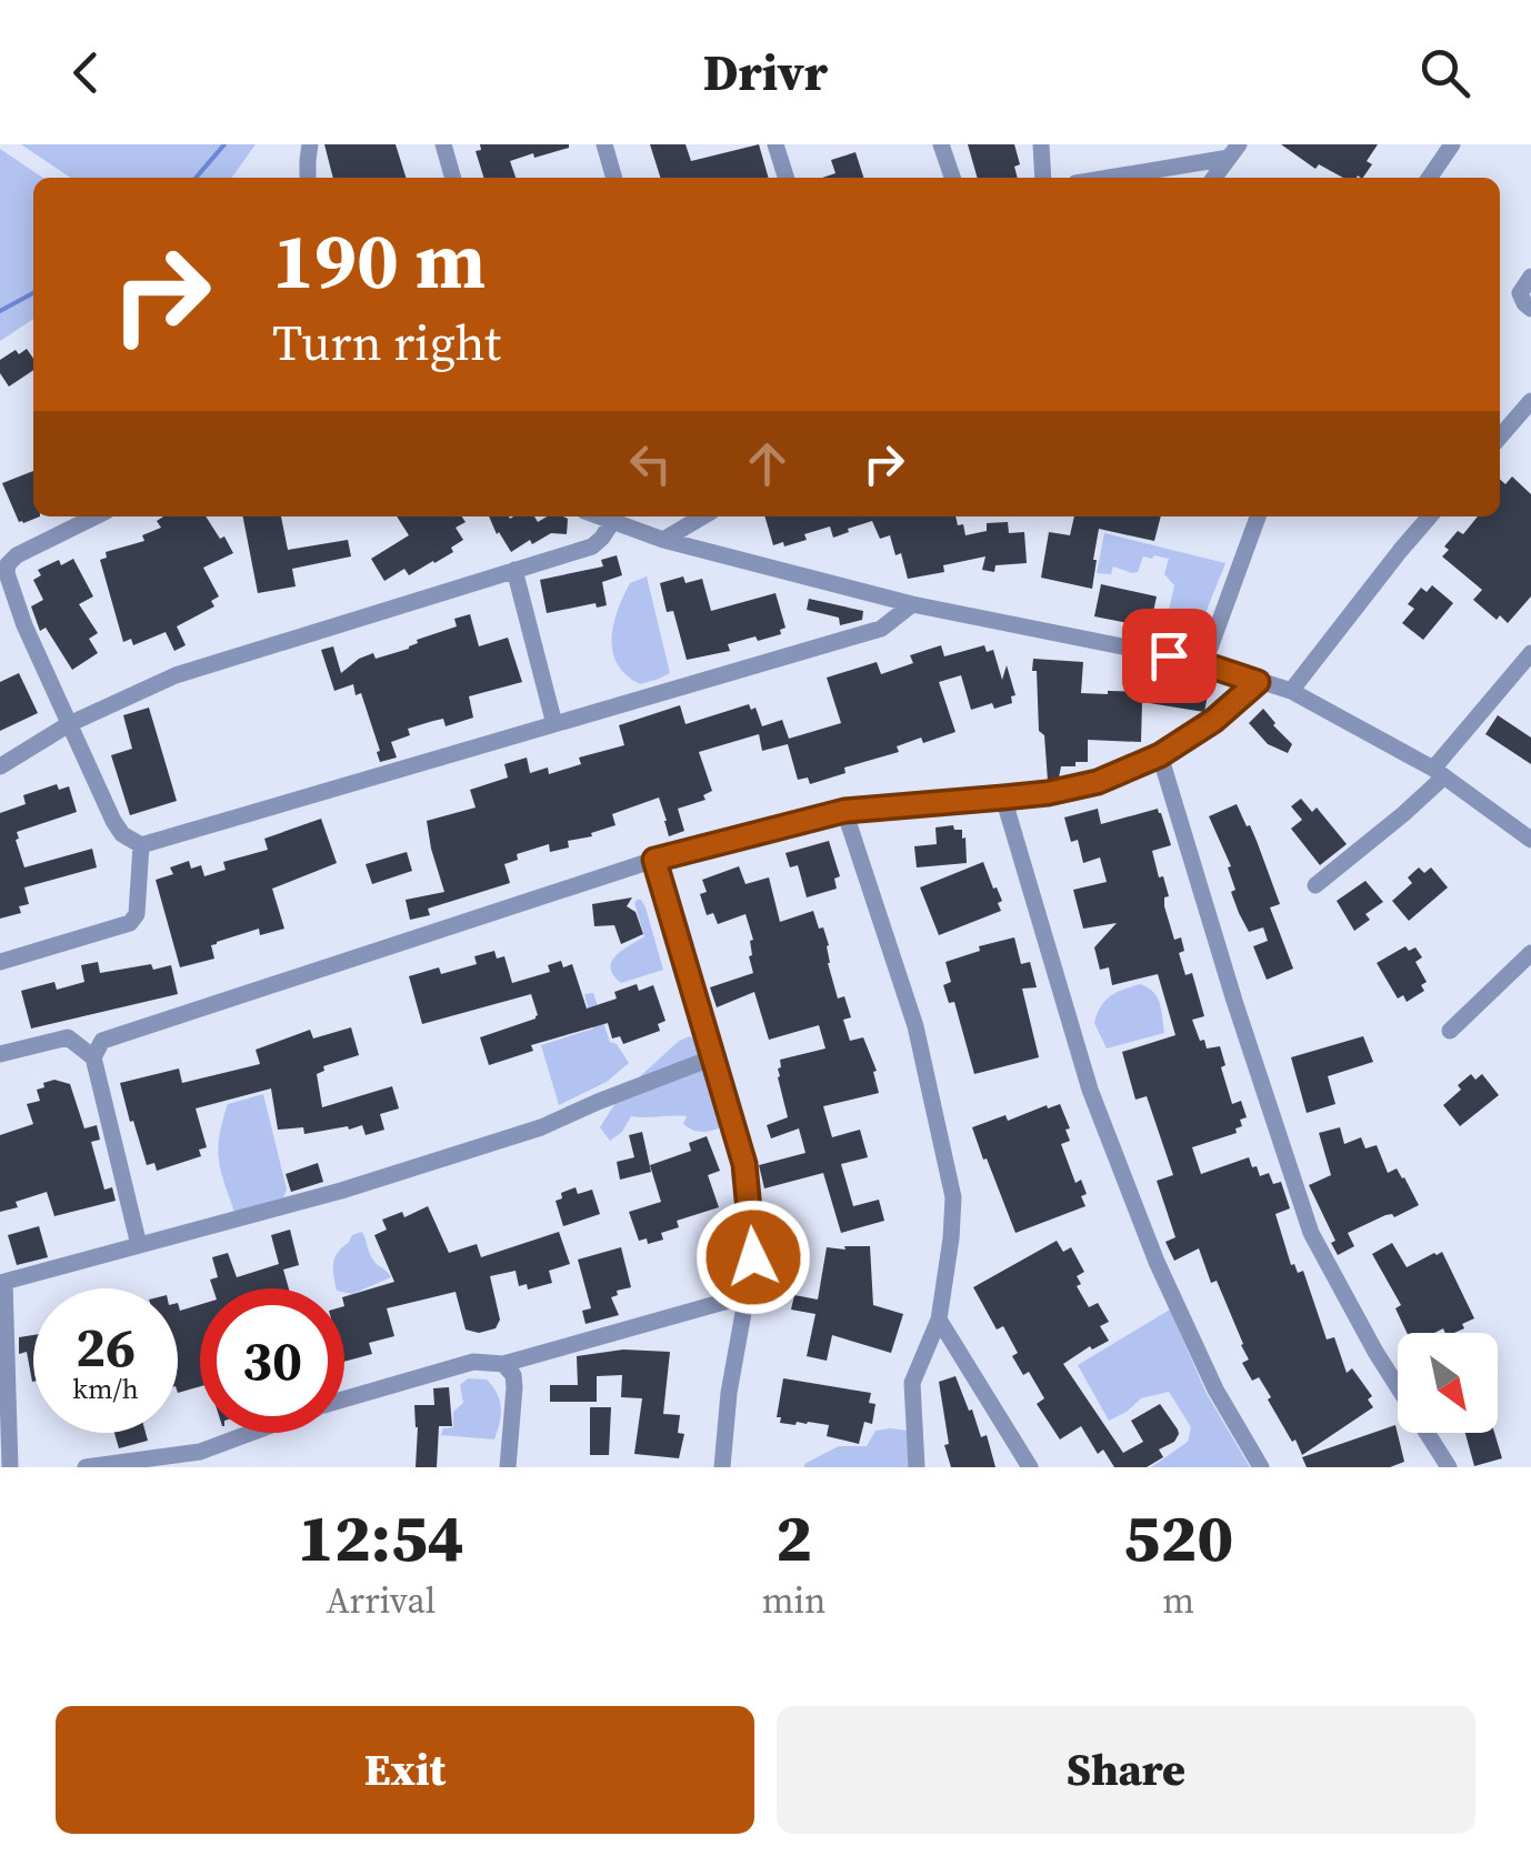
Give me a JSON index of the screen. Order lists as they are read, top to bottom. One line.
{"north":"bottom right","page":{"header":"Drivr","turn":["190 m","Turn right"],"speed":"26 km/h","limit":"30","eta":["12:54","Arrival","2","min","520","m"],"buttons":["Exit","Share"]}}
